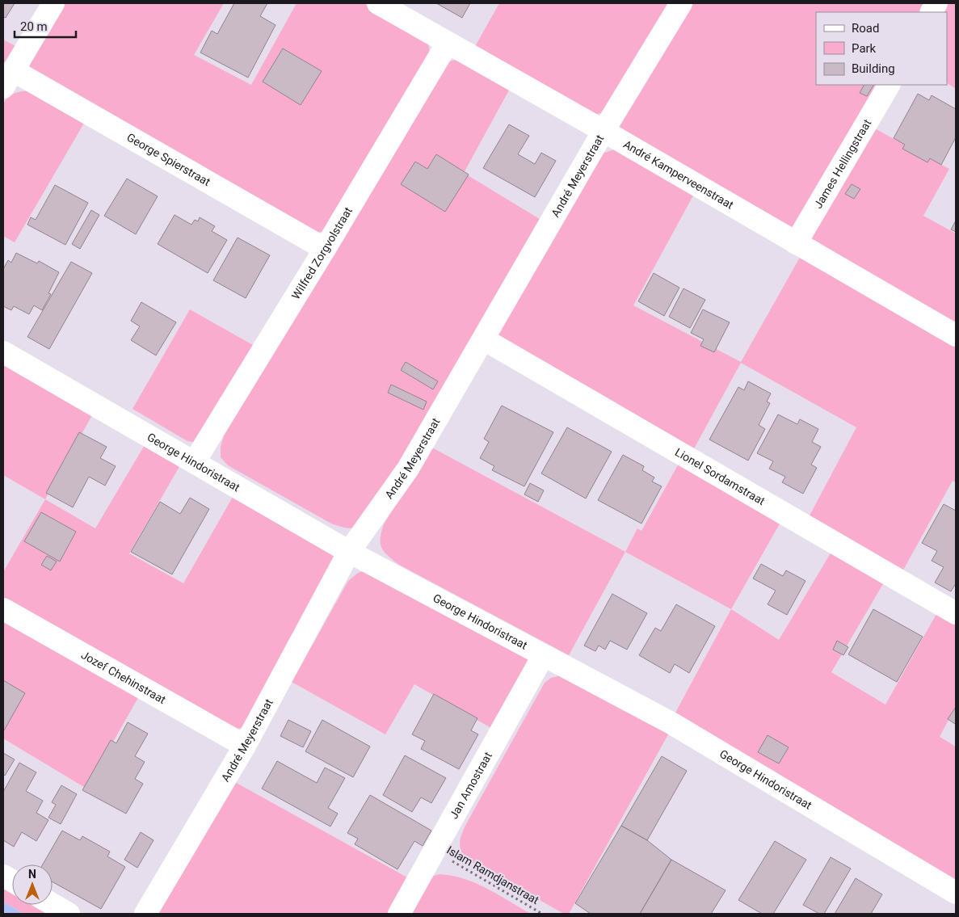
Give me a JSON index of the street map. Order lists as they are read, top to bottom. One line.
{"streets":{"street":["George Spierstraat","James Hellingstraat","André Kamperveenstraat","André Meyerstraat","Wilfred Zorgvolstraat","George Hindoristraat","Lionel Sordamstraat","Jozef Chehinstraat","Jan Amostraat"],"path":["Islam Ramdjanstraat"]},"crossings":[["George Spierstraat","Wilfred Zorgvolstraat"],["James Hellingstraat","André Kamperveenstraat"],["André Kamperveenstraat","André Meyerstraat"],["André Kamperveenstraat","Wilfred Zorgvolstraat"],["André Meyerstraat","George Hindoristraat"],["André Meyerstraat","Lionel Sordamstraat"],["André Meyerstraat","Jozef Chehinstraat"],["Wilfred Zorgvolstraat","George Hindoristraat"],["George Hindoristraat","Jan Amostraat"],["Jan Amostraat","Islam Ramdjanstraat"]],"legend":["Road","Park","Building"],"scale_bar":"20 m","north":"top"}
